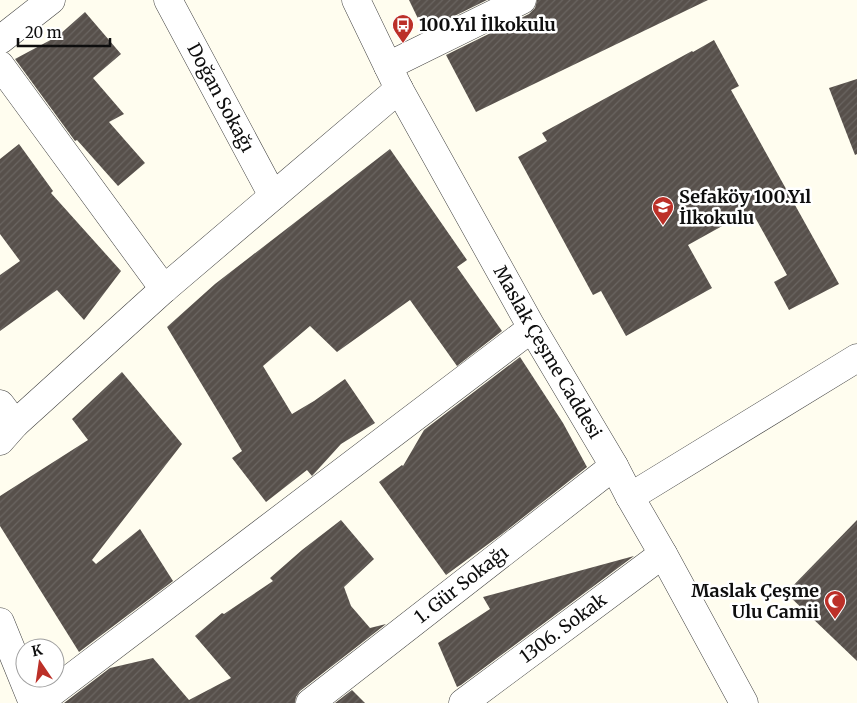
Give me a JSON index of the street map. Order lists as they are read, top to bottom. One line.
{"streets":{"street":["Doğan Sokağı","Maslak Çeşme Caddesi","1. Gür Sokağı","1306. Sokak"]},"crossings":[["Maslak Çeşme Caddesi","1. Gür Sokağı"],["Maslak Çeşme Caddesi","1306. Sokak"]],"places":{"bus stop":["100.Yıl İlkokulu"],"school or university":["Sefaköy 100.Yıl İlkokulu"],"mosque":["Maslak Çeşme Ulu Camii"]},"scale_bar":"20 m","north":"top"}
